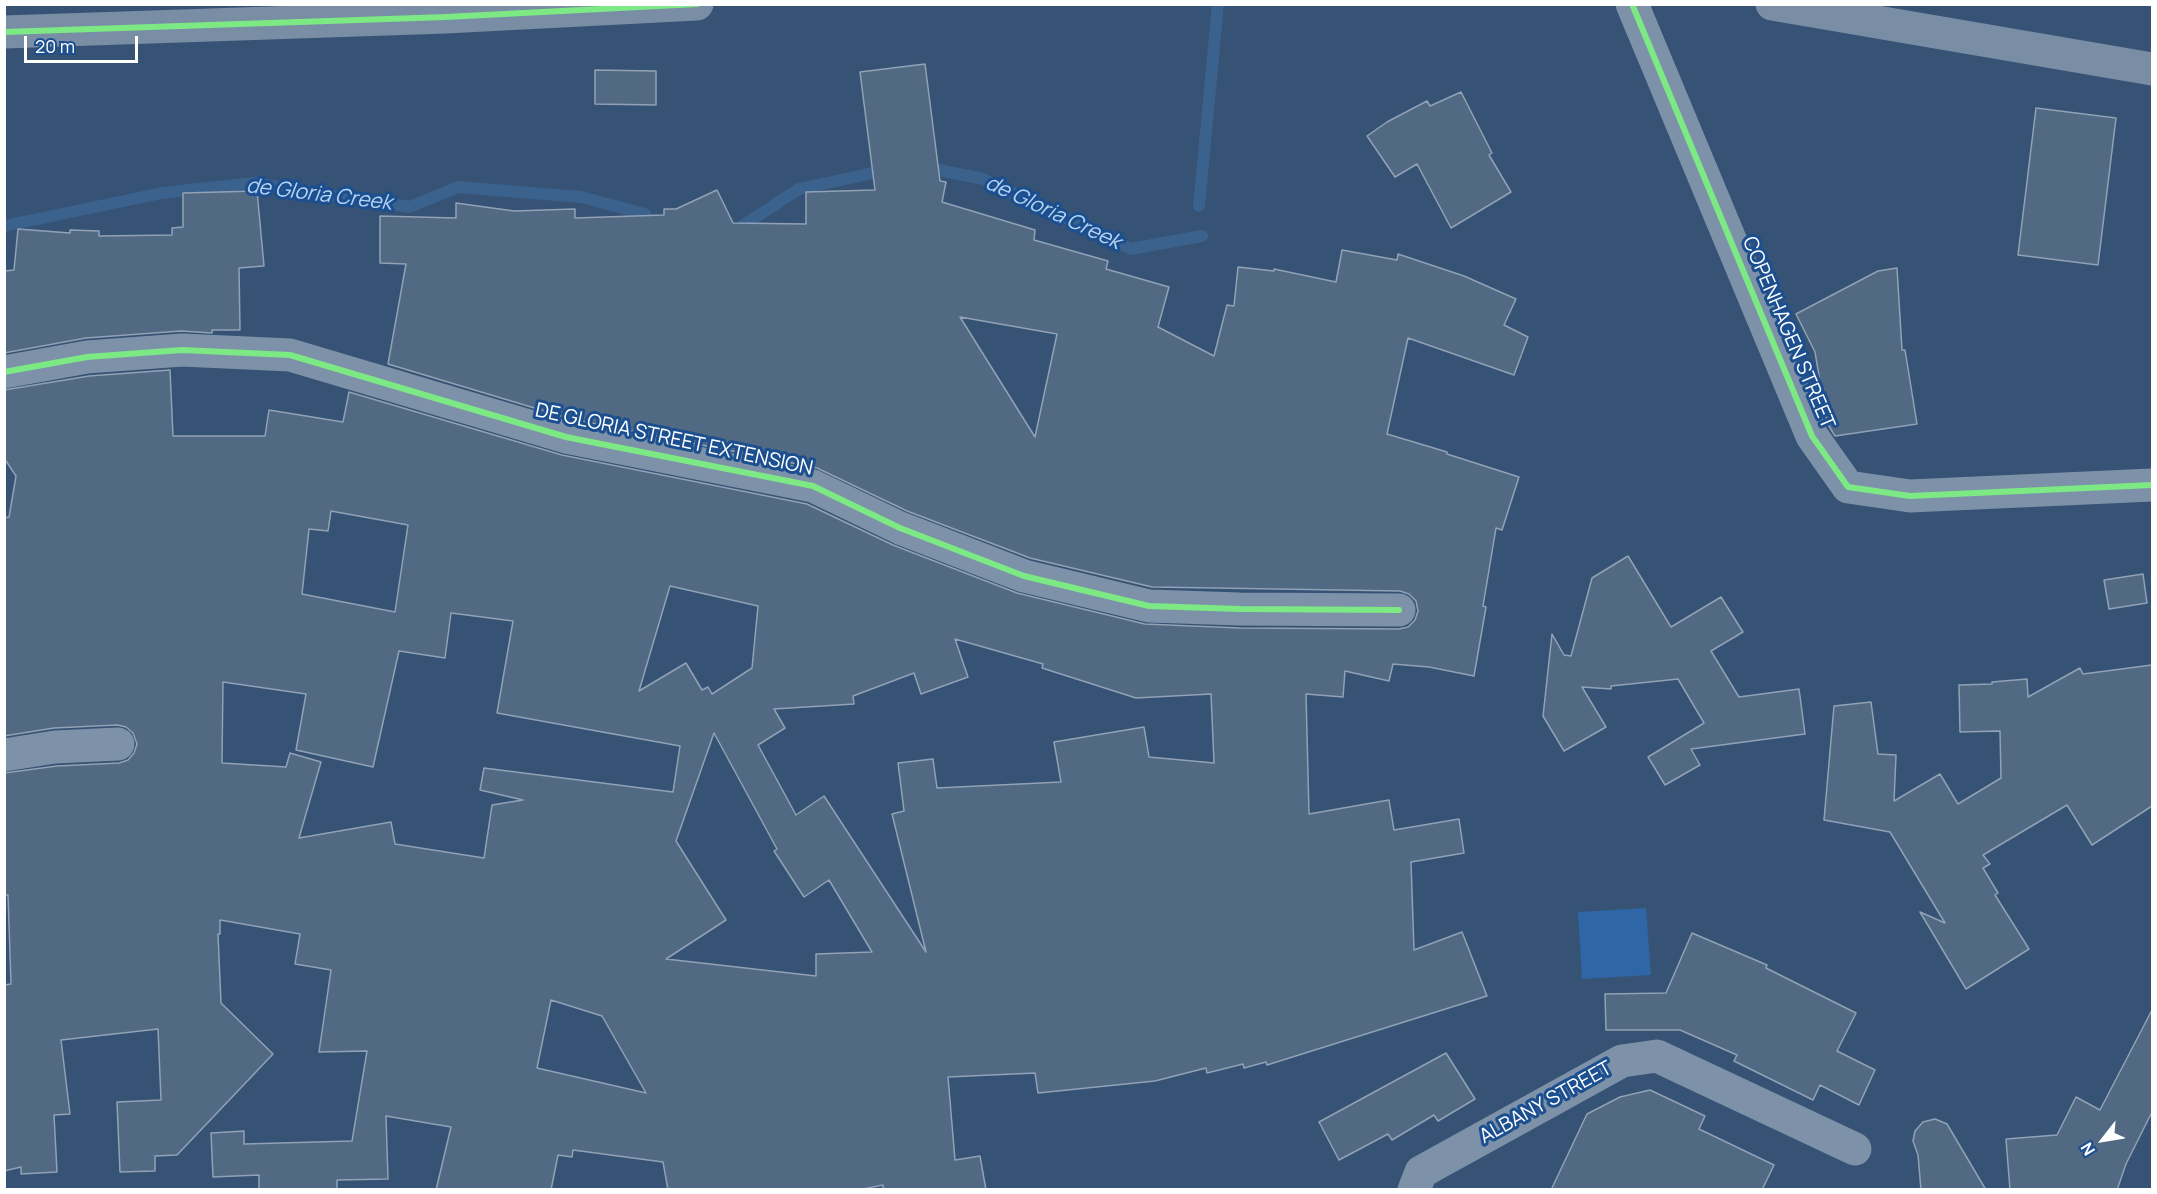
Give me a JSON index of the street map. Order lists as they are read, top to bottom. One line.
{"streets":{"street":["COPENHAGEN STREET","DE GLORIA STREET EXTENSION","ALBANY STREET"]},"water":["de Gloria Creek"],"scale_bar":"20 m","north":"bottom left"}
